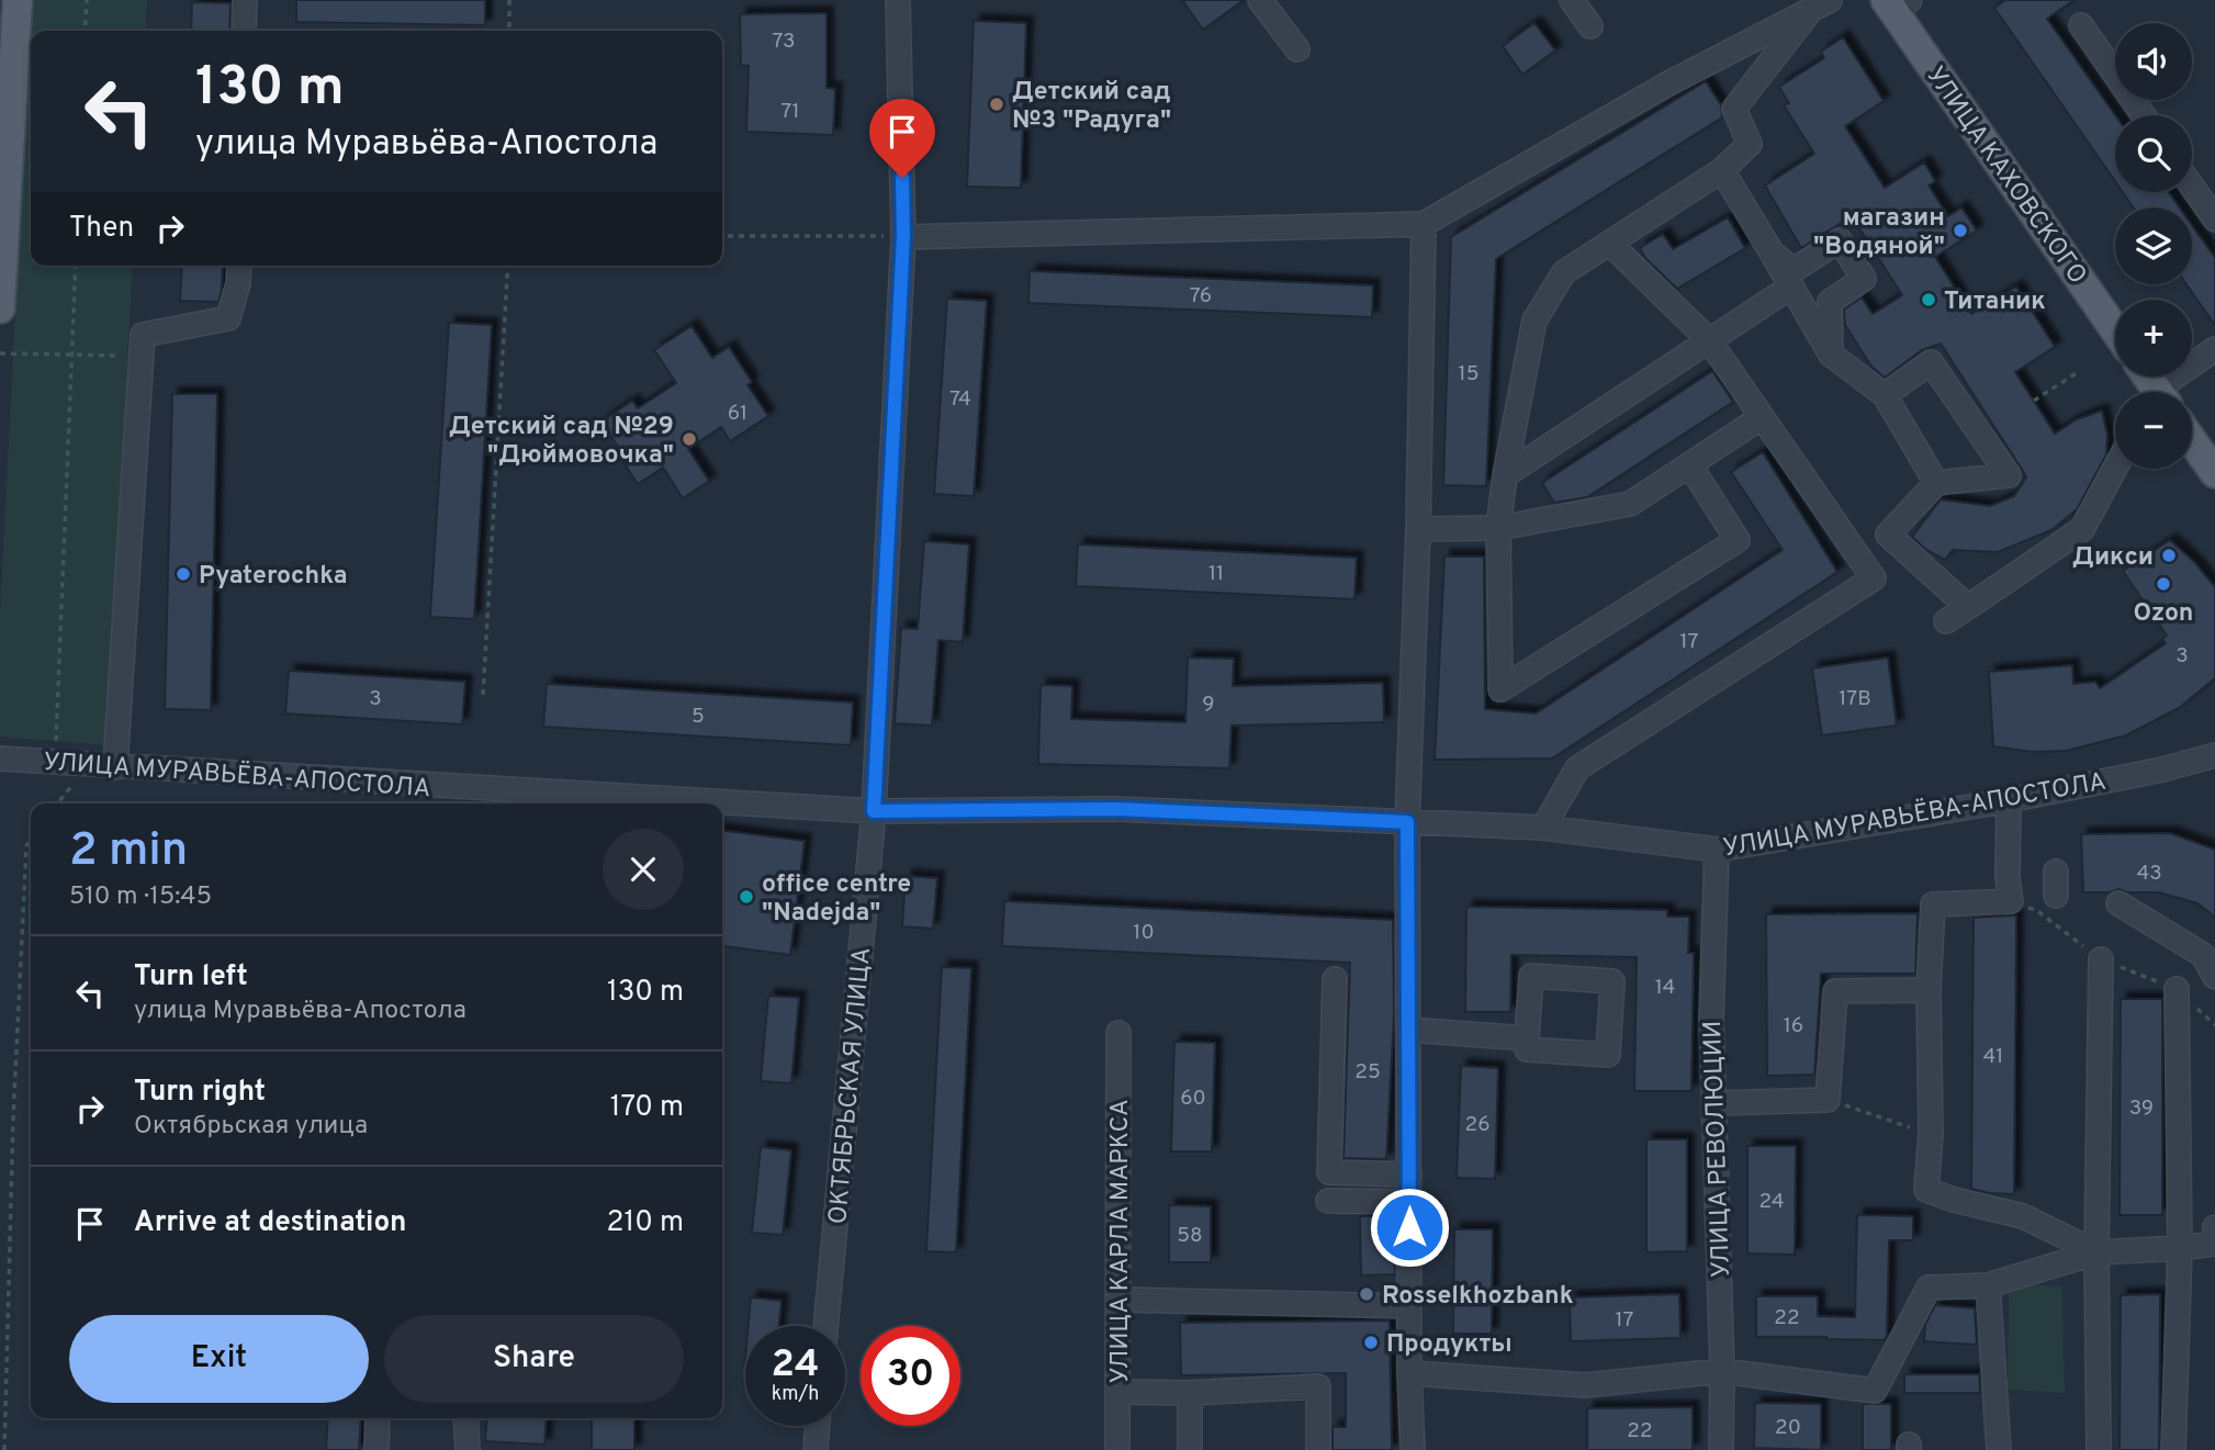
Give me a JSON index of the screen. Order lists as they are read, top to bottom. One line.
{"streets":{"main road":["УЛИЦА КАХОВСКОГО"],"street":["УЛИЦА МУРАВЬЁВА-АПОСТОЛА","ОКТЯБРЬСКАЯ УЛИЦА","УЛИЦА РЕВОЛЮЦИИ","УЛИЦА КАРЛА МАРКСА"]},"crossings":[["УЛИЦА МУРАВЬЁВА-АПОСТОЛА","ОКТЯБРЬСКАЯ УЛИЦА"],["УЛИЦА МУРАВЬЁВА-АПОСТОЛА","УЛИЦА РЕВОЛЮЦИИ"]],"places":["Детский сад №3 \"Радуга\"","магазин \"Водяной\"","Титаник","Детский сад №29 \"Дюймовочка\"","Дикси","Pyaterochka","Ozon","office centre \"Nadejda\"","Rosselkhozbank","Продукты"],"house_numbers":["73","71","76","15","74","61","11","17","3","3","17В","9","5","43","10","14","16","41","25","60","39","26","24","58","22","17","20","22"],"page":{"map_buttons":["+","−"],"turn":["130 m","улица Муравьёва-Апостола"],"then":"Then","heading":["2 min","510 m · 15:45"],"list":[{"name":"Turn left","note":"улица Муравьёва-Апостола","value":"130 m"},{"name":"Turn right","note":"Октябрьская улица","value":"170 m"},{"name":"Arrive at destination","value":"210 m"}],"buttons":["Exit","Share"],"speed":"24 km/h","limit":"30"}}
